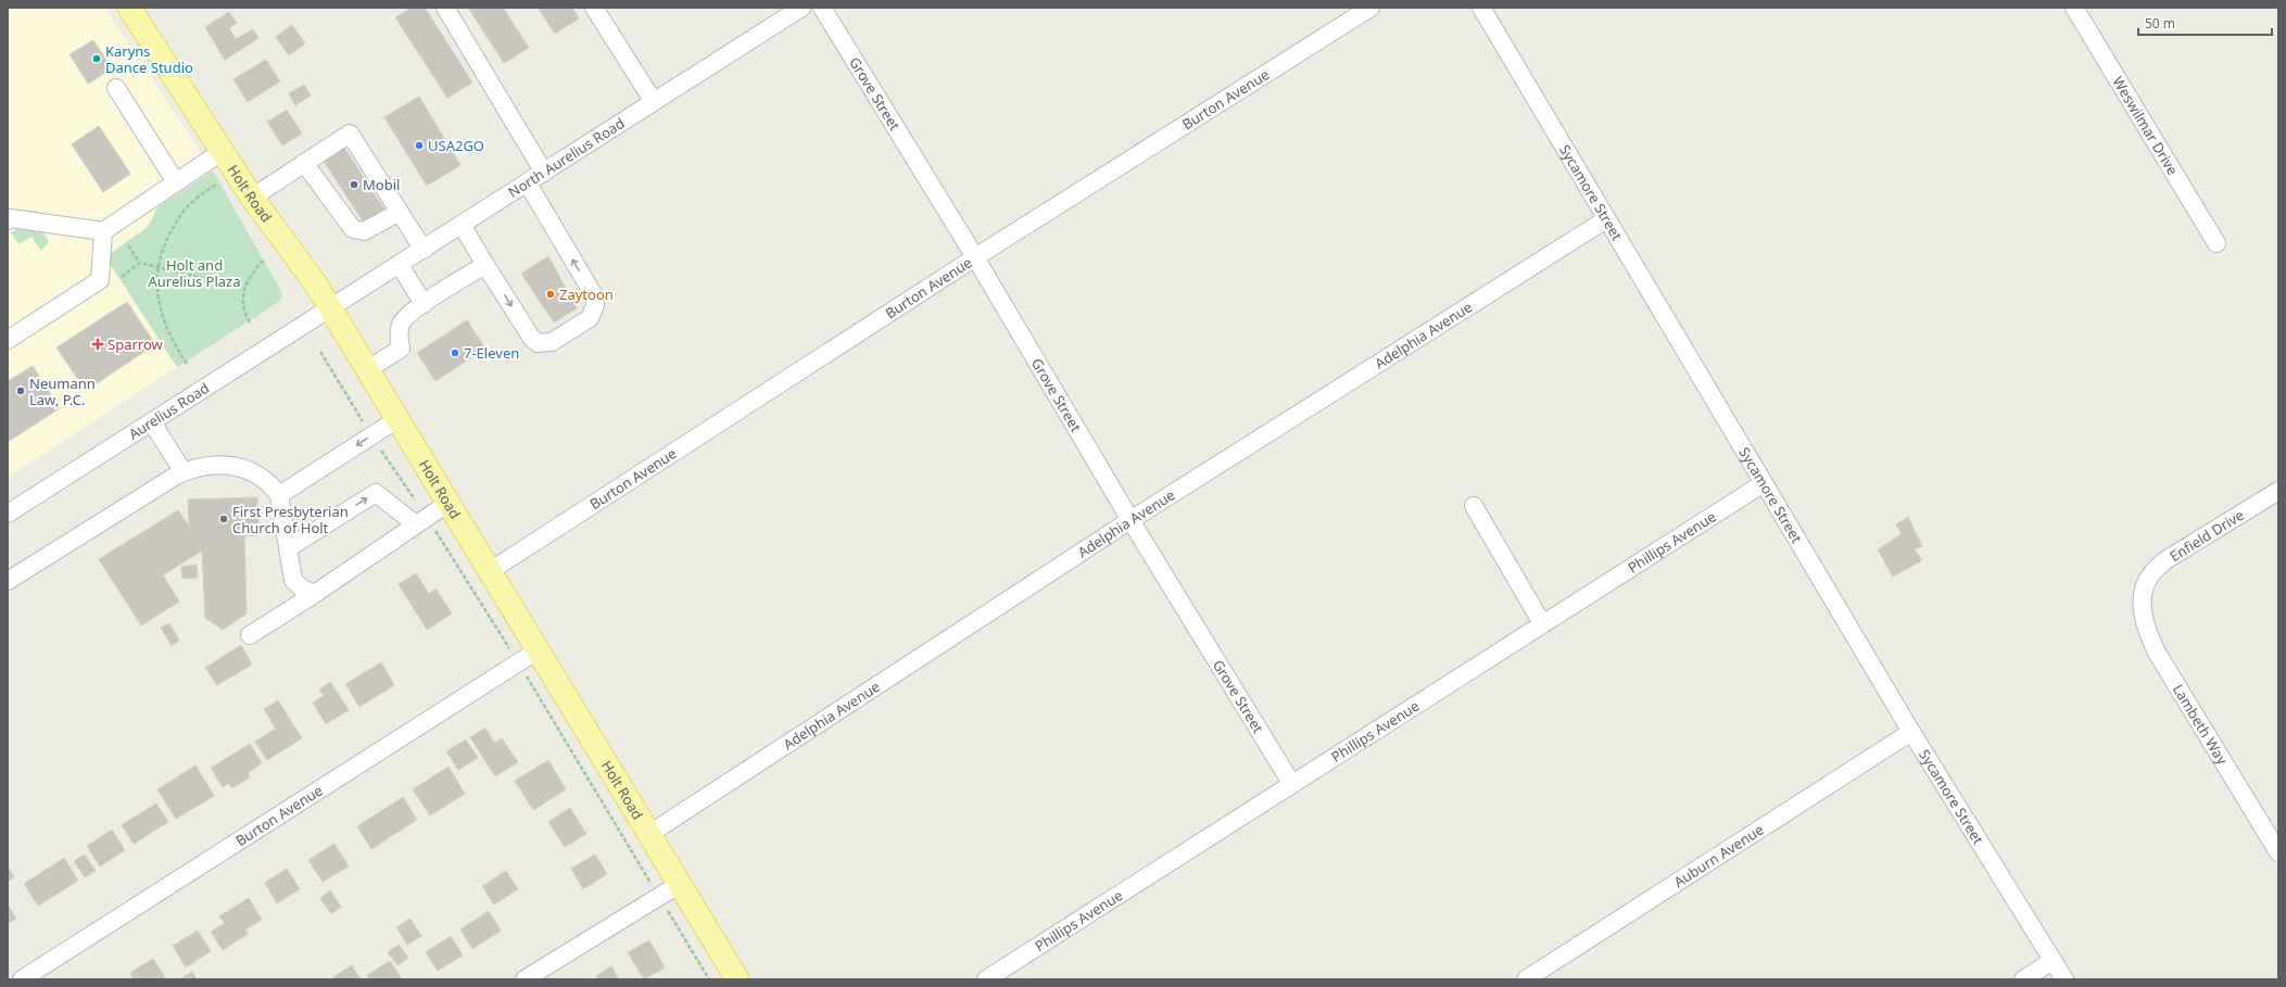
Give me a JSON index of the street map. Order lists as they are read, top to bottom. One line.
{"streets":{"main road":["Holt Road"],"street":["Grove Street","Burton Avenue","Weswilmar Drive","North Aurelius Road","Sycamore Street","Adelphia Avenue","Aurelius Road","Enfield Drive","Phillips Avenue","Lambeth Way","Auburn Avenue"]},"crossings":[["Grove Street","Burton Avenue"],["Grove Street","Adelphia Avenue"],["Grove Street","Phillips Avenue"],["Burton Avenue","Holt Road"],["North Aurelius Road","Holt Road"],["North Aurelius Road","Aurelius Road"],["Sycamore Street","Adelphia Avenue"],["Sycamore Street","Phillips Avenue"],["Sycamore Street","Auburn Avenue"],["Holt Road","Adelphia Avenue"],["Holt Road","Aurelius Road"],["Enfield Drive","Lambeth Way"]],"parks":["Holt and Aurelius Plaza"],"places":{"other":["Karyns Dance Studio","USA2GO","Mobil","Zaytoon","7-Eleven","Neumann Law, P.C.","First Presbyterian Church of Holt"],"health":["Sparrow"]},"scale_bar":"50 m"}
